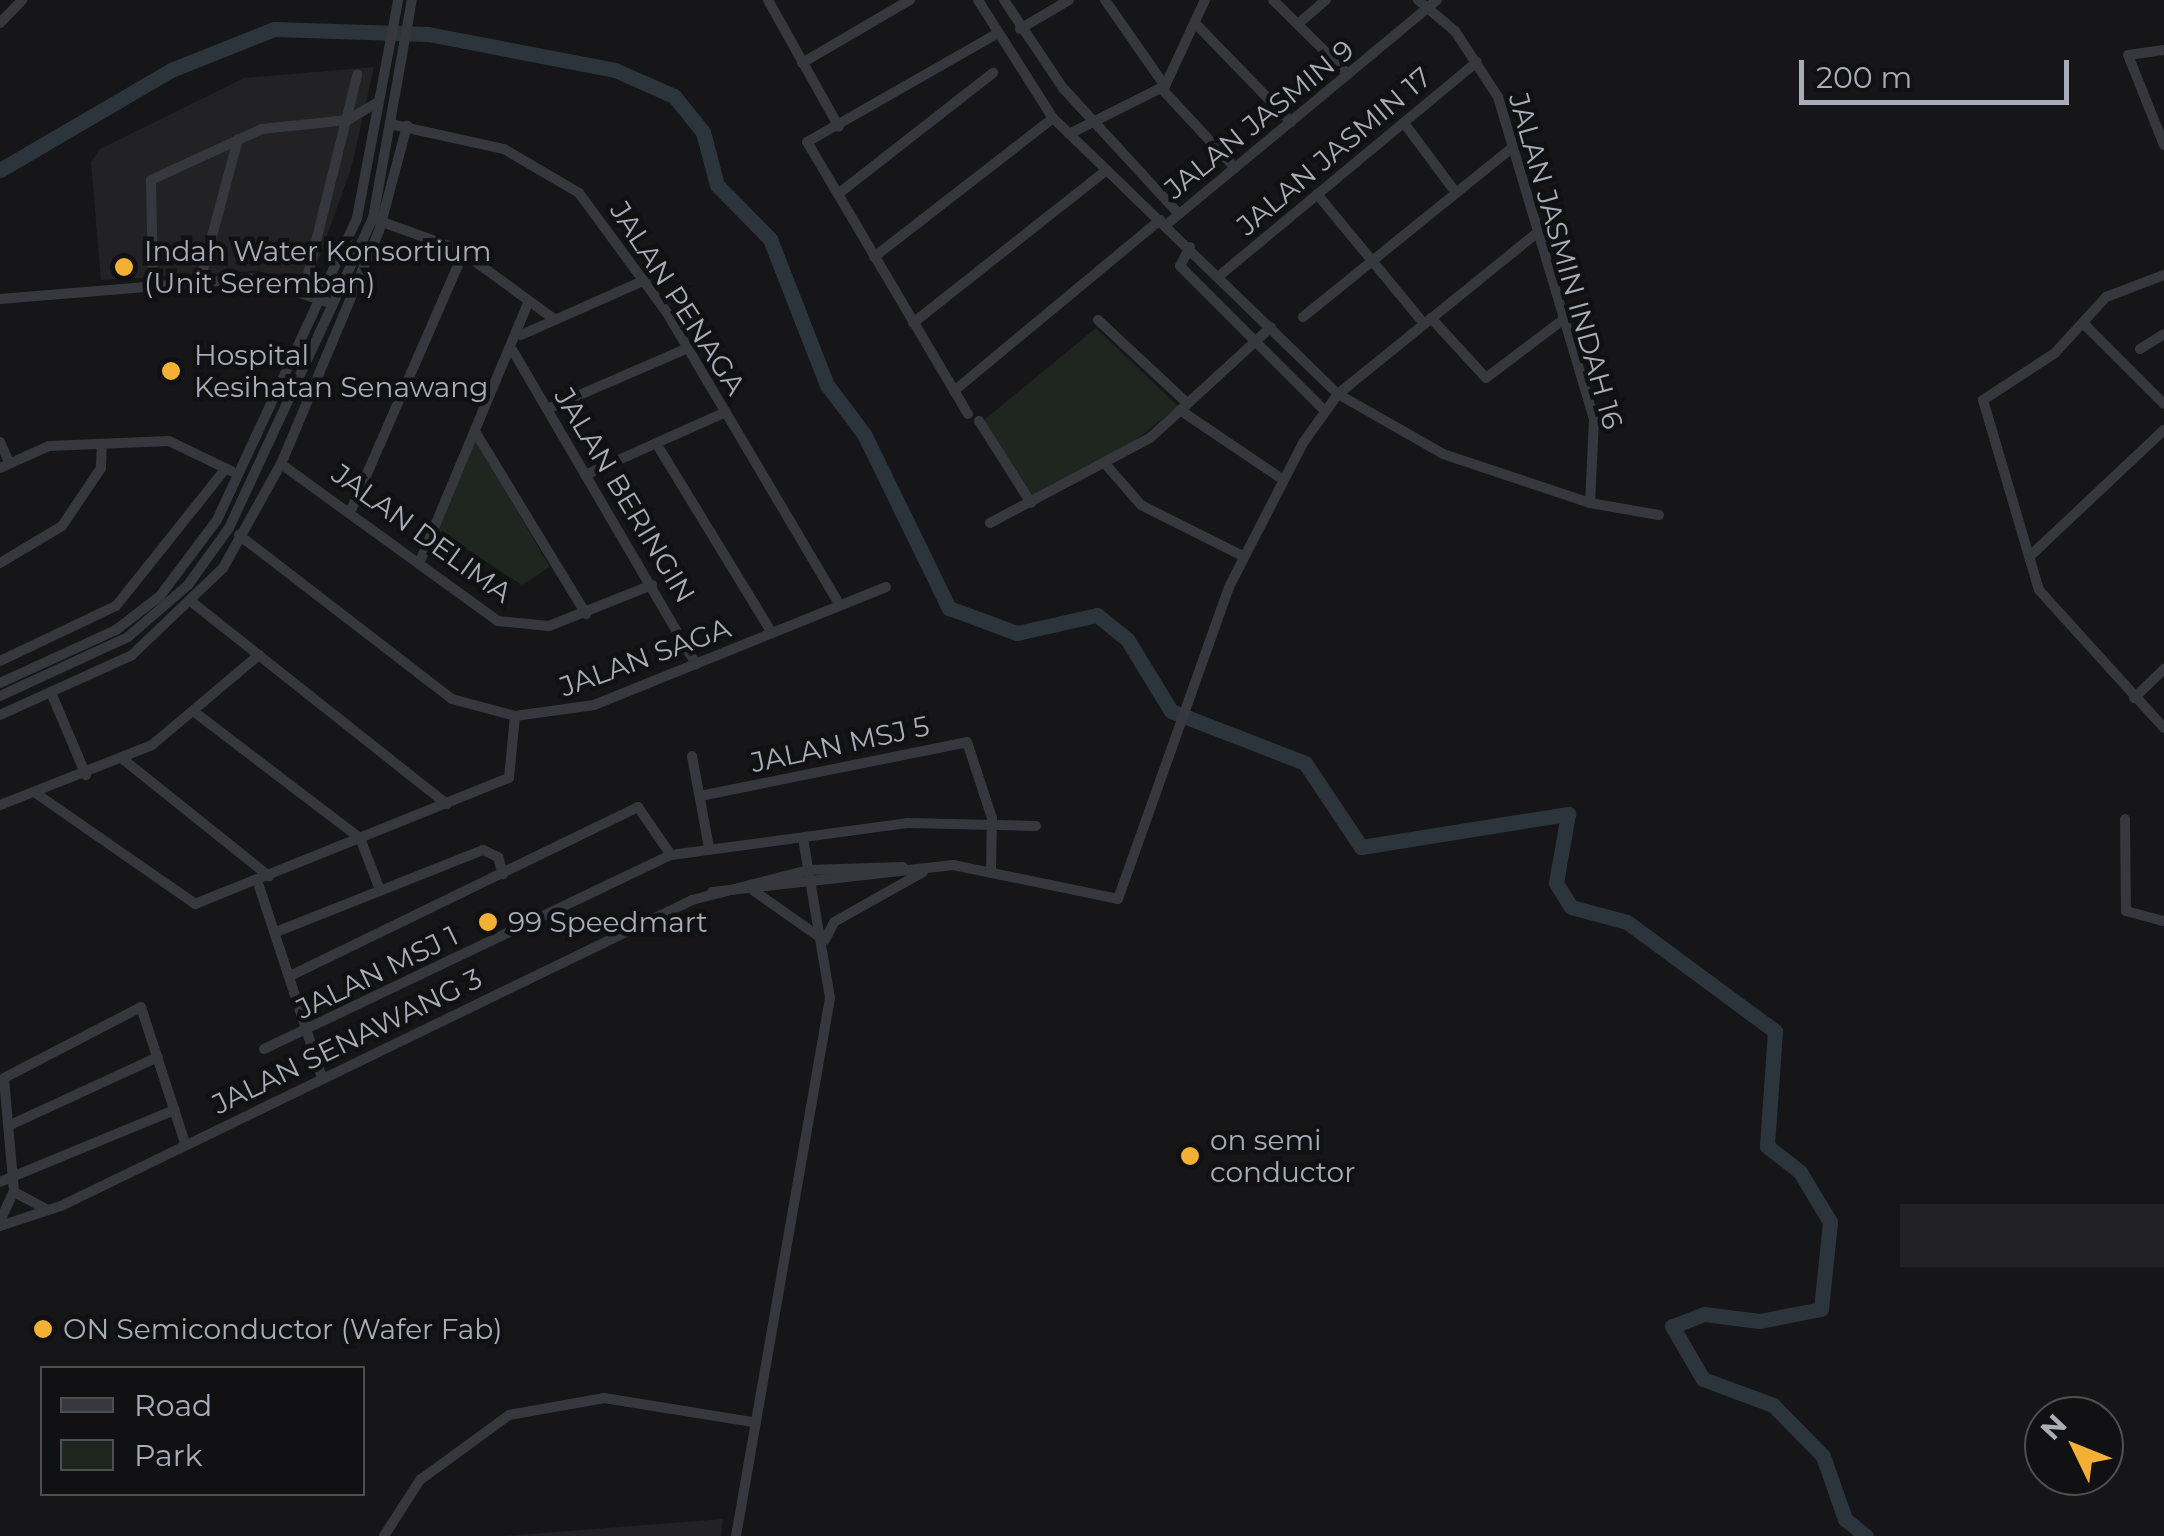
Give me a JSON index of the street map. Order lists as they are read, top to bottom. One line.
{"streets":{"street":["JALAN JASMIN 9","JALAN JASMIN 17","JALAN JASMIN INDAH 16","JALAN PENAGA","JALAN BERINGIN","JALAN DELIMA","JALAN SAGA","JALAN MSJ 5","JALAN MSJ 1","JALAN SENAWANG 3"]},"crossings":[["JALAN JASMIN 9","JALAN JASMIN INDAH 16"],["JALAN JASMIN 17","JALAN JASMIN INDAH 16"],["JALAN PENAGA","JALAN SAGA"],["JALAN BERINGIN","JALAN DELIMA"],["JALAN BERINGIN","JALAN SAGA"],["JALAN MSJ 5","JALAN MSJ 1"]],"places":["Indah Water Konsortium (Unit Seremban)","Hospital Kesihatan Senawang","99 Speedmart","on semi conductor","ON Semiconductor (Wafer Fab)"],"legend":["Road","Park"],"scale_bar":"200 m","north":"top left"}
